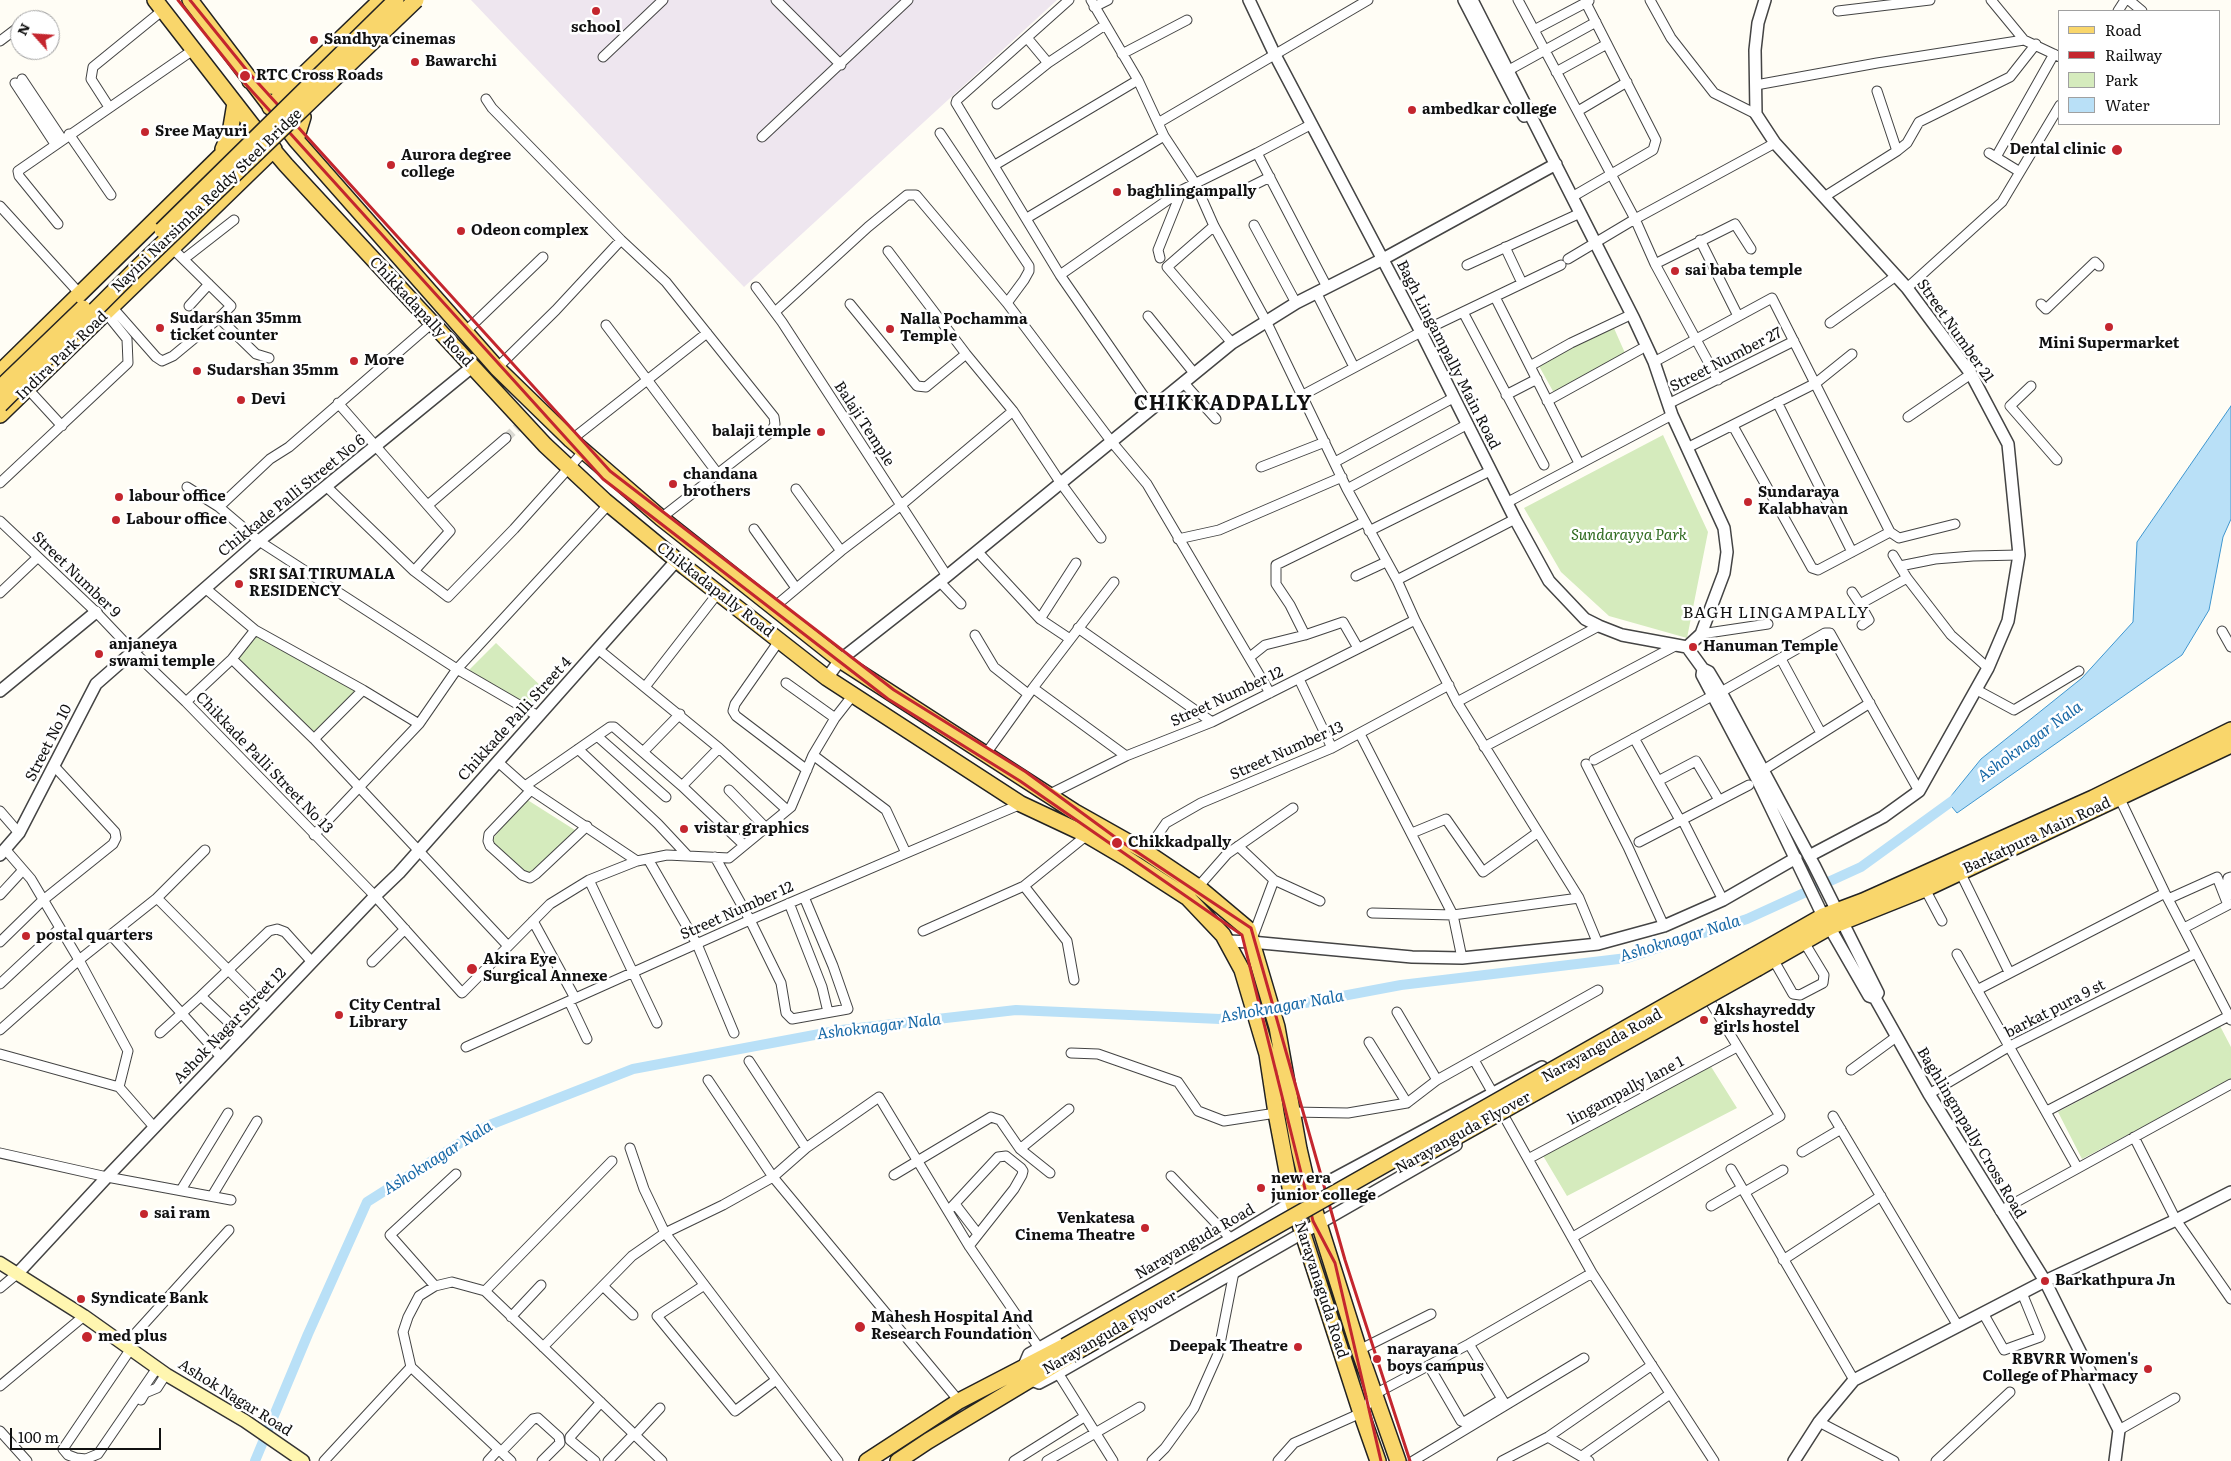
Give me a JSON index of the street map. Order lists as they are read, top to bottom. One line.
{"streets":{"main road":["Nayini Narsimha Reddy Steel Bridge","Chikkadapally Road","Indira Park Road","Barkatpura Main Road","Narayanguda Flyover","Narayanaguda Road","Ashok Nagar Road"],"street":["Street Number 21","Bagh Lingampally Main Road","Street Number 27","Balaji Temple","Chikkade Palli Street No 6","Street Number 9","Street Number 12","Chikkade Palli Street 4","Street No 10","Street Number 13","Chikkade Palli Street No 13","barkat pura 9 st","Ashok Nagar Street 12","Narayanguda Road","lingampally lane 1","Baghlingmpally Cross Road"]},"crossings":[["Chikkadapally Road","Indira Park Road"],["Chikkadapally Road","Chikkade Palli Street No 6"],["Chikkadapally Road","Street Number 12"],["Chikkadapally Road","Chikkade Palli Street 4"],["Chikkadapally Road","Street Number 13"],["Chikkadapally Road","Narayanaguda Road"],["Chikkade Palli Street No 6","Street Number 9"],["Chikkade Palli Street No 6","Street No 10"],["Chikkade Palli Street No 6","Chikkade Palli Street No 13"],["Street Number 9","Street No 10"],["Street Number 9","Chikkade Palli Street No 13"],["Chikkade Palli Street 4","Chikkade Palli Street No 13"],["Chikkade Palli Street 4","Ashok Nagar Street 12"],["Street No 10","Chikkade Palli Street No 13"],["Chikkade Palli Street No 13","Ashok Nagar Street 12"],["Barkatpura Main Road","Baghlingmpally Cross Road"],["barkat pura 9 st","Baghlingmpally Cross Road"],["Ashok Nagar Street 12","Ashok Nagar Road"],["Narayanguda Road","Narayanguda Flyover"],["Narayanguda Road","Narayanaguda Road"]],"districts":["CHIKKADPALLY","BAGH LINGAMPALLY"],"water":["Ashoknagar Nala"],"parks":["Sundarayya Park"],"places":["school","Sandhya cinemas","Bawarchi","RTC Cross Roads","ambedkar college","Sree Mayuri","Dental clinic","Aurora degree college","baghlingampally","Odeon complex","sai baba temple","Mini Supermarket","Sudarshan 35mm ticket counter","Nalla Pochamma Temple","More","Sudarshan 35mm","Devi","balaji temple","chandana brothers","labour office","Sundaraya Kalabhavan","Labour office","SRI SAI TIRUMALA RESIDENCY","Hanuman Temple","anjaneya swami temple","vistar graphics","Chikkadpally","postal quarters","Akira Eye Surgical Annexe","City Central Library","Akshayreddy girls hostel","new era junior college","sai ram","Venkatesa Cinema Theatre","Barkathpura Jn","Syndicate Bank","Mahesh Hospital And Research Foundation","med plus","Deepak Theatre","narayana boys campus","RBVRR Women's College of Pharmacy"],"legend":["Road","Railway","Park","Water"],"scale_bar":"100 m","north":"top left"}
